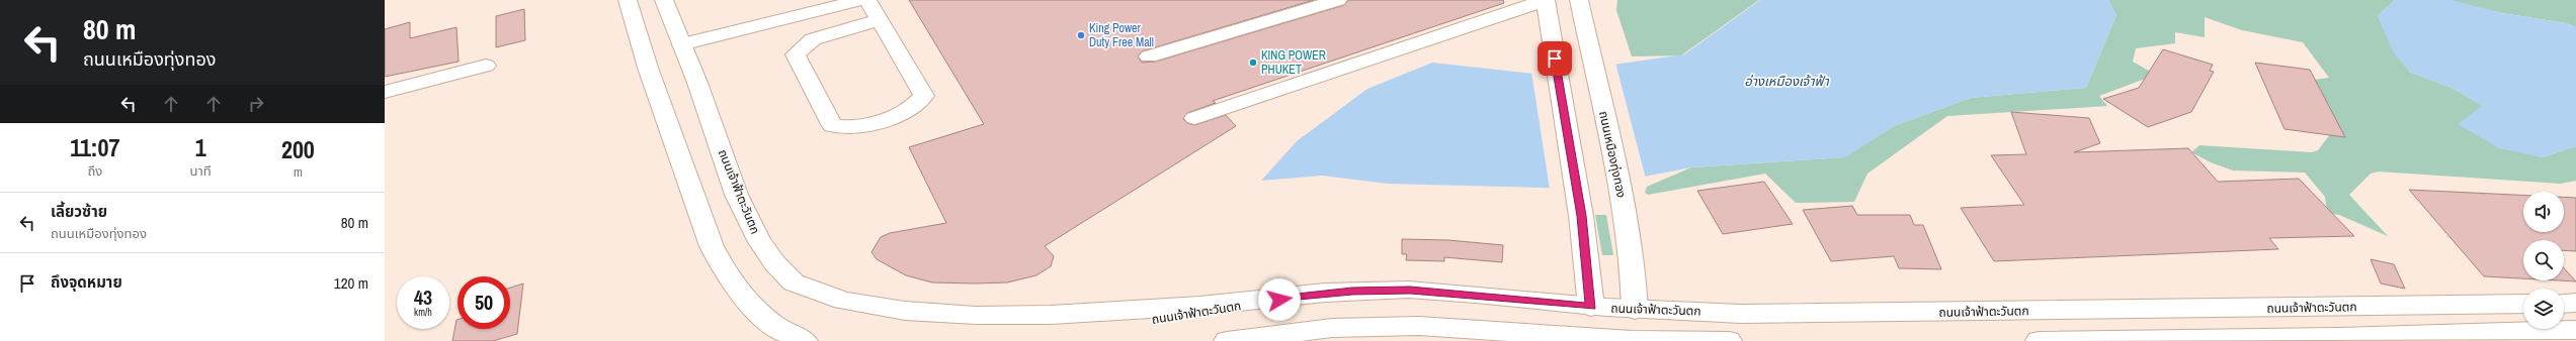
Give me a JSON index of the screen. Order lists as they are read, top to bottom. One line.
{"streets":{"main road":["ถนนเหมืองทุ่งทอง","ถนนเจ้าฟ้าตะวันตก"]},"crossings":[["ถนนเหมืองทุ่งทอง","ถนนเจ้าฟ้าตะวันตก"]],"water":["อ่างเหมืองเจ้าฟ้า"],"places":["King Power Duty Free Mall","KING POWER PHUKET"],"page":{"turn":["80 m","ถนนเหมืองทุ่งทอง"],"eta":["11:07","ถึง","1","นาที","200","m"],"list":[{"name":"เลี้ยวซ้าย","note":"ถนนเหมืองทุ่งทอง","value":"80 m"},{"name":"ถึงจุดหมาย","value":"120 m"}],"speed":"43 km/h","limit":"50"}}
